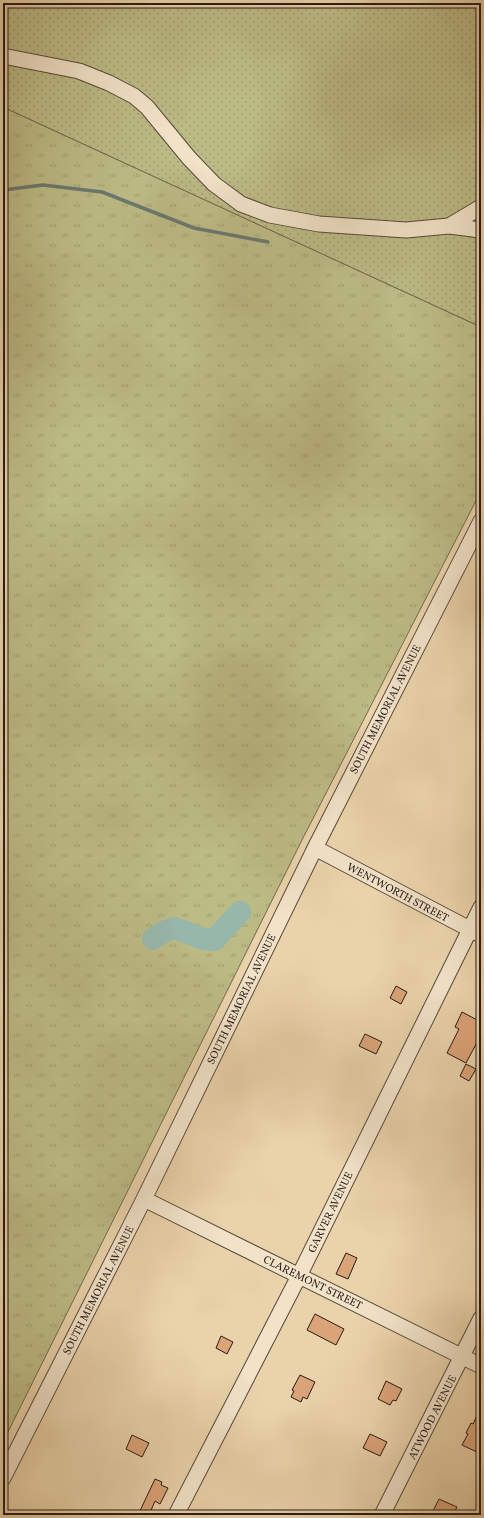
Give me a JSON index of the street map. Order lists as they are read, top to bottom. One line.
{"streets":{"street":["SOUTH MEMORIAL AVENUE","WENTWORTH STREET","GARVER AVENUE","CLAREMONT STREET","ATWOOD AVENUE"]},"crossings":[["SOUTH MEMORIAL AVENUE","WENTWORTH STREET"],["SOUTH MEMORIAL AVENUE","CLAREMONT STREET"],["WENTWORTH STREET","GARVER AVENUE"],["GARVER AVENUE","CLAREMONT STREET"],["CLAREMONT STREET","ATWOOD AVENUE"]]}
